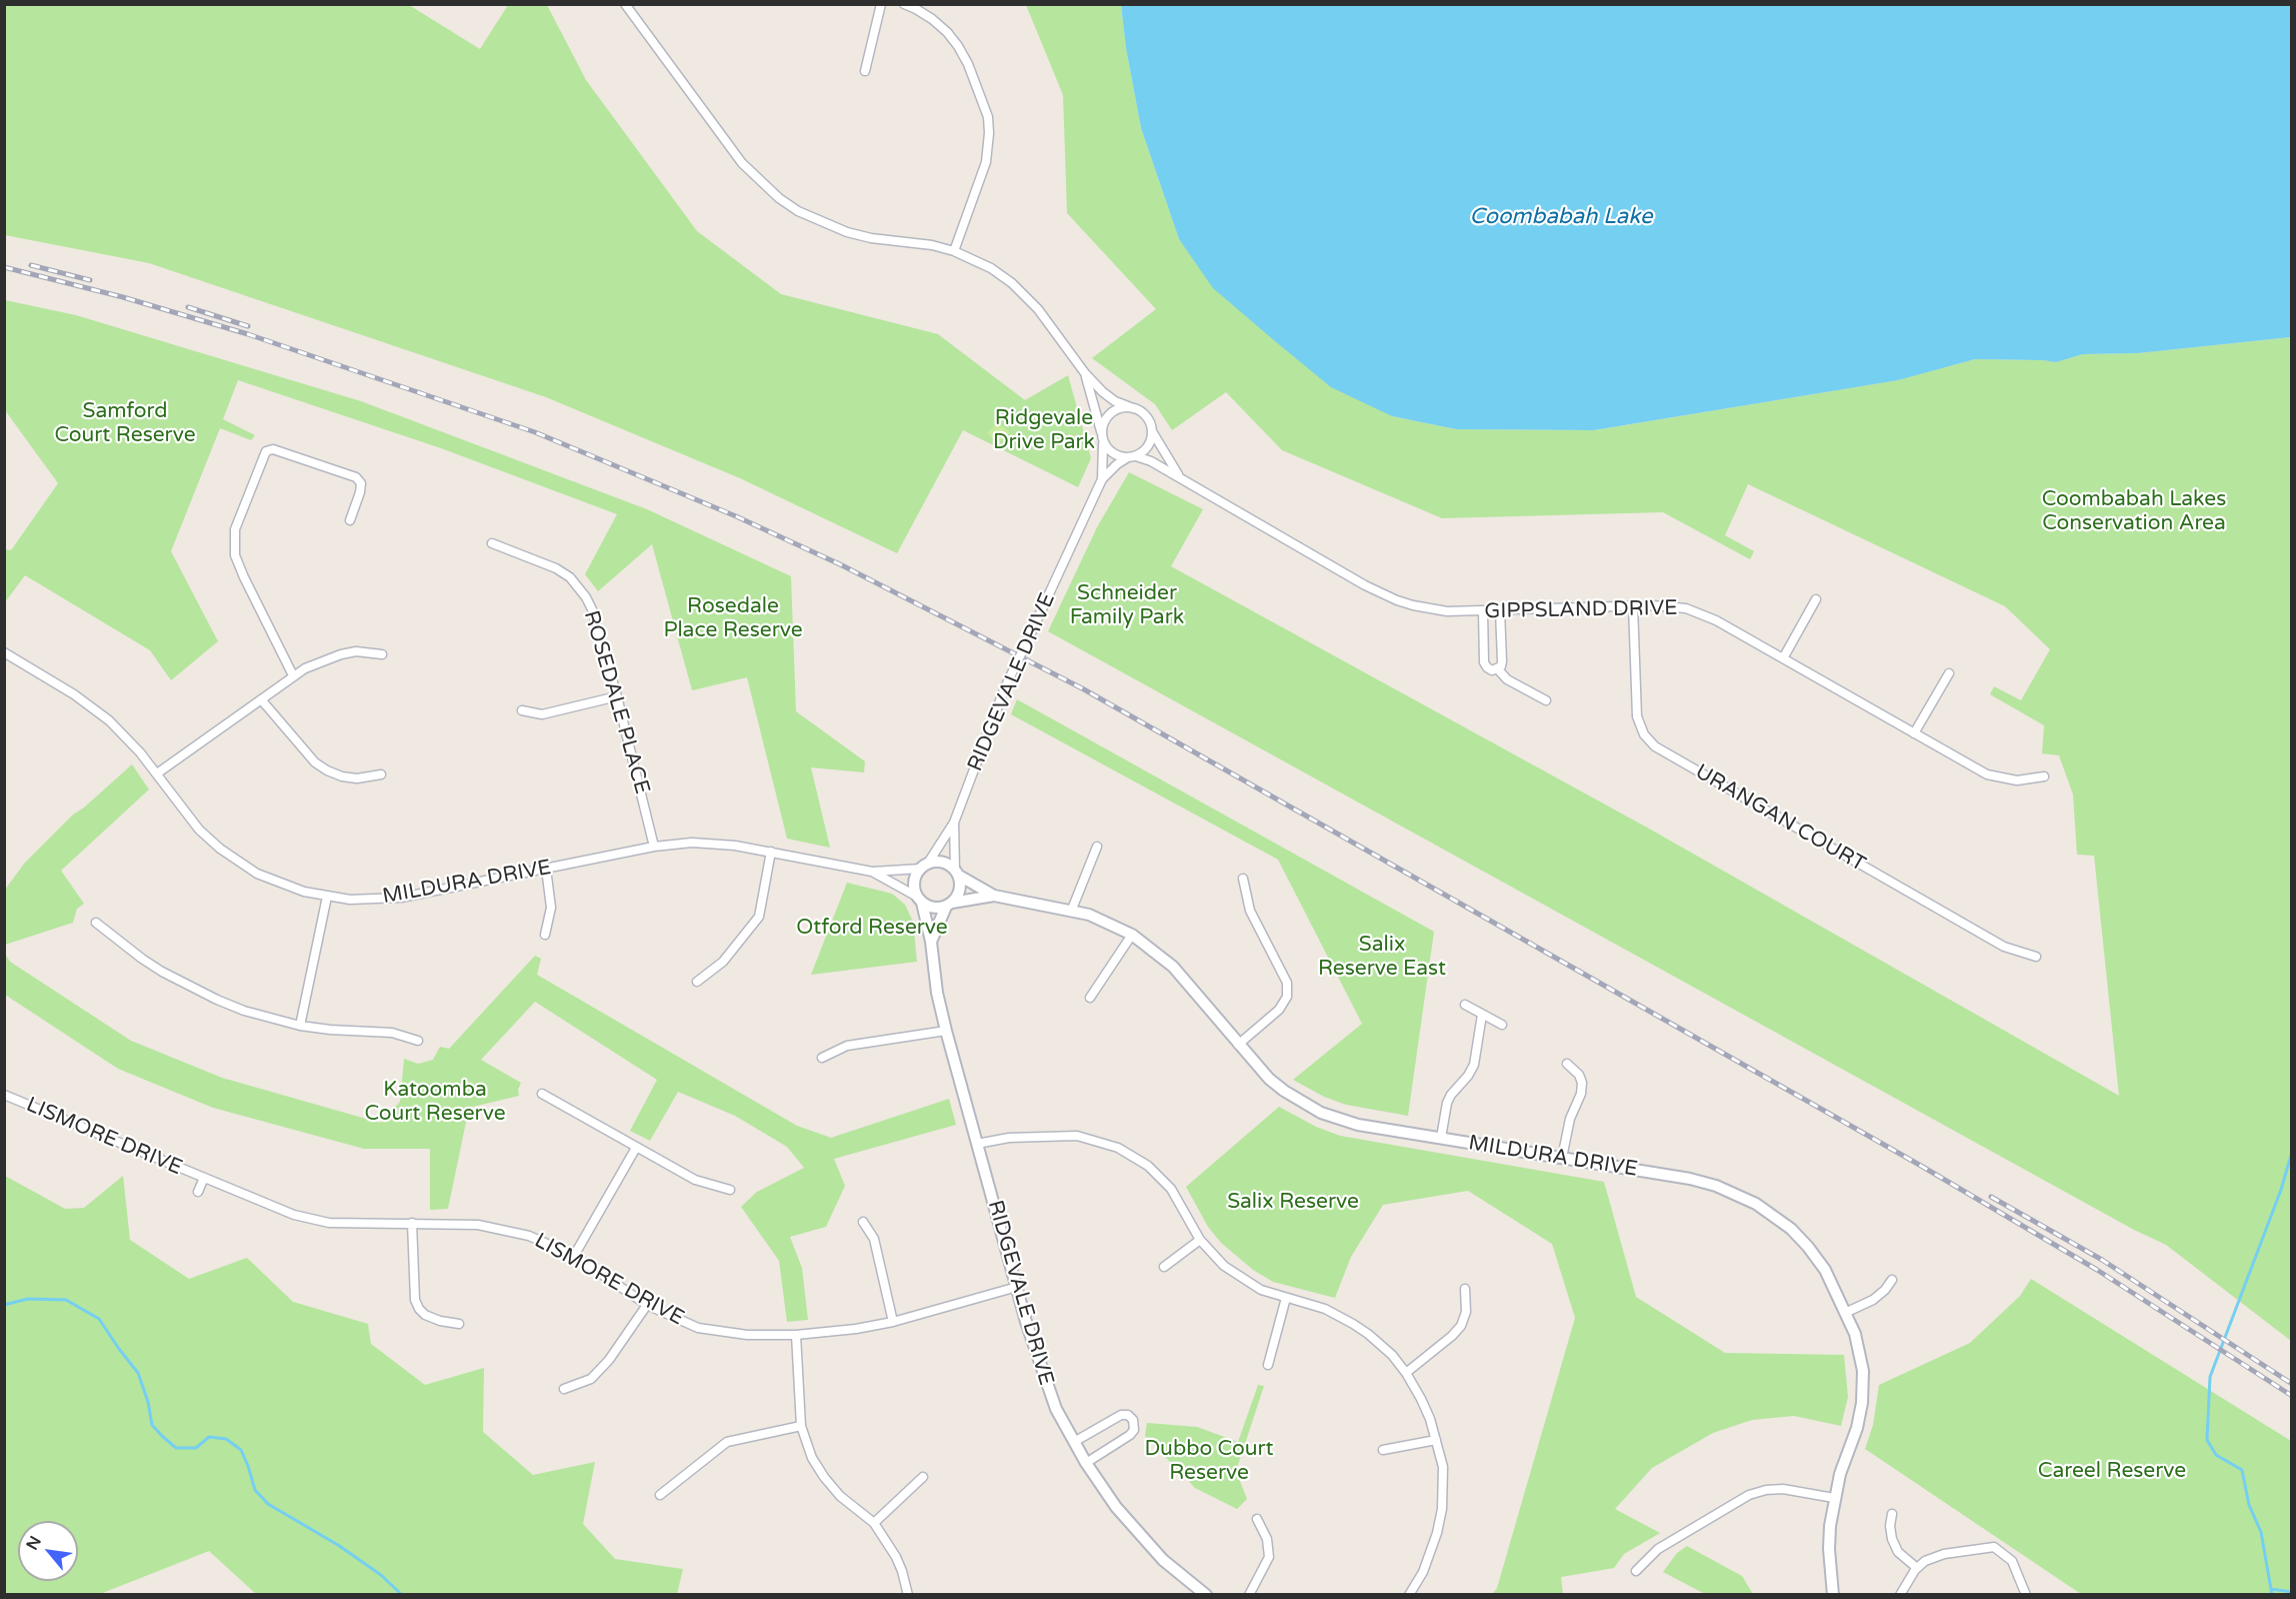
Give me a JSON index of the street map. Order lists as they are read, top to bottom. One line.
{"streets":{"street":["GIPPSLAND DRIVE","RIDGEVALE DRIVE","ROSEDALE PLACE","URANGAN COURT","MILDURA DRIVE","LISMORE DRIVE"]},"crossings":[["GIPPSLAND DRIVE","RIDGEVALE DRIVE"],["GIPPSLAND DRIVE","URANGAN COURT"],["RIDGEVALE DRIVE","MILDURA DRIVE"],["RIDGEVALE DRIVE","LISMORE DRIVE"],["ROSEDALE PLACE","MILDURA DRIVE"]],"water":["Coombabah Lake"],"parks":["Samford Court Reserve","Ridgevale Drive Park","Coombabah Lakes Conservation Area","Schneider Family Park","Rosedale Place Reserve","Otford Reserve","Salix Reserve East","Katoomba Court Reserve","Salix Reserve","Dubbo Court Reserve","Careel Reserve"],"north":"top left"}
